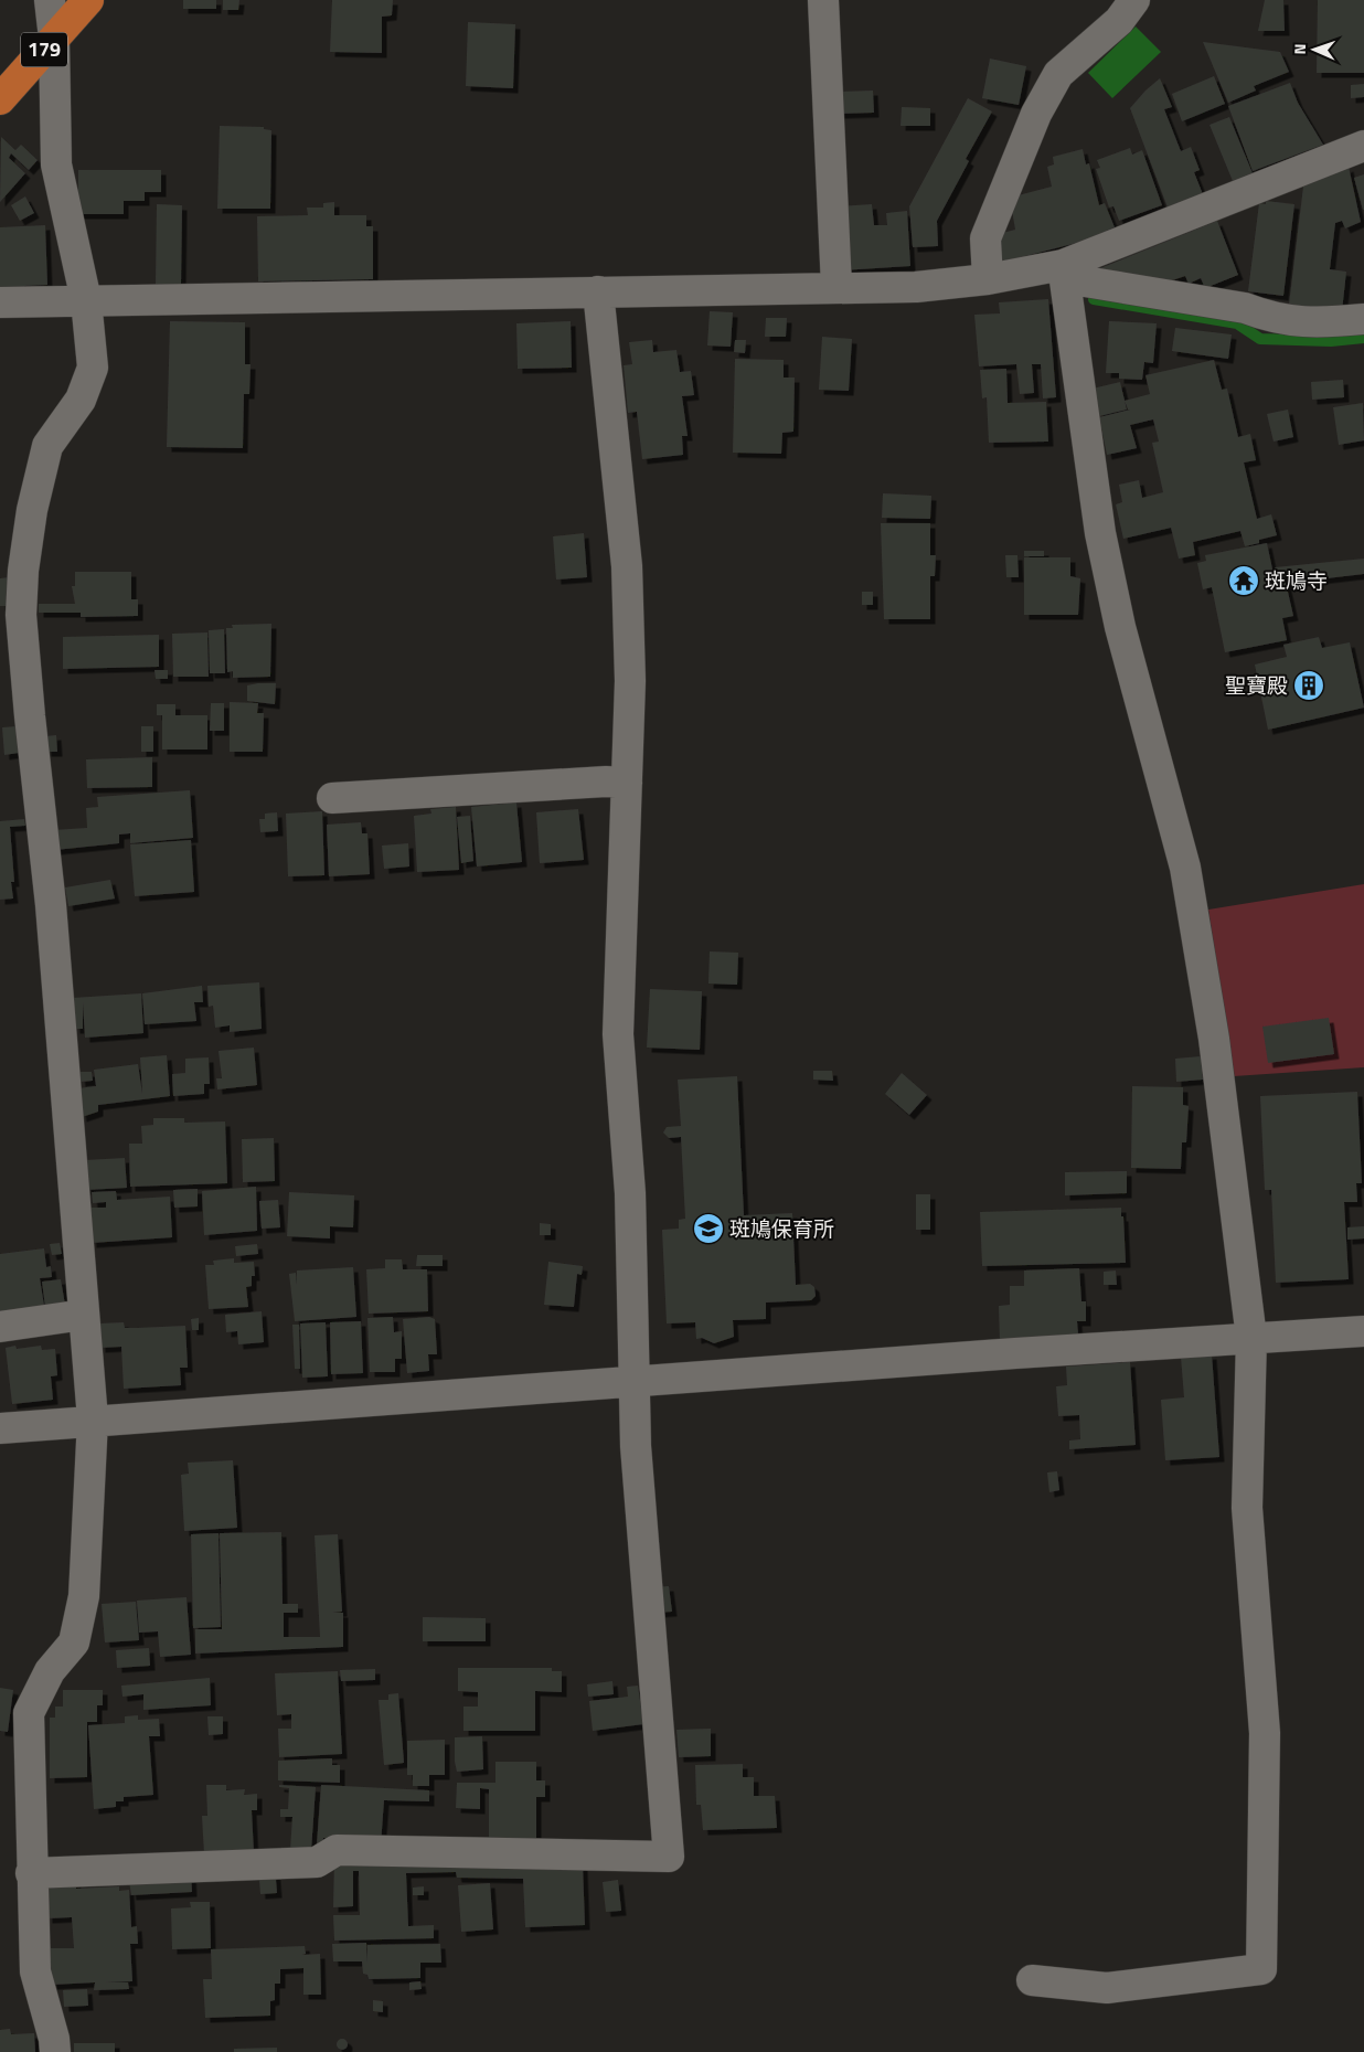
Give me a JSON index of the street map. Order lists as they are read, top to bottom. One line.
{"streets":{"highway":["179"]},"places":{"temple":["斑鳩寺"],"building":["聖寶殿"],"school or university":["斑鳩保育所"]},"north":"left"}
